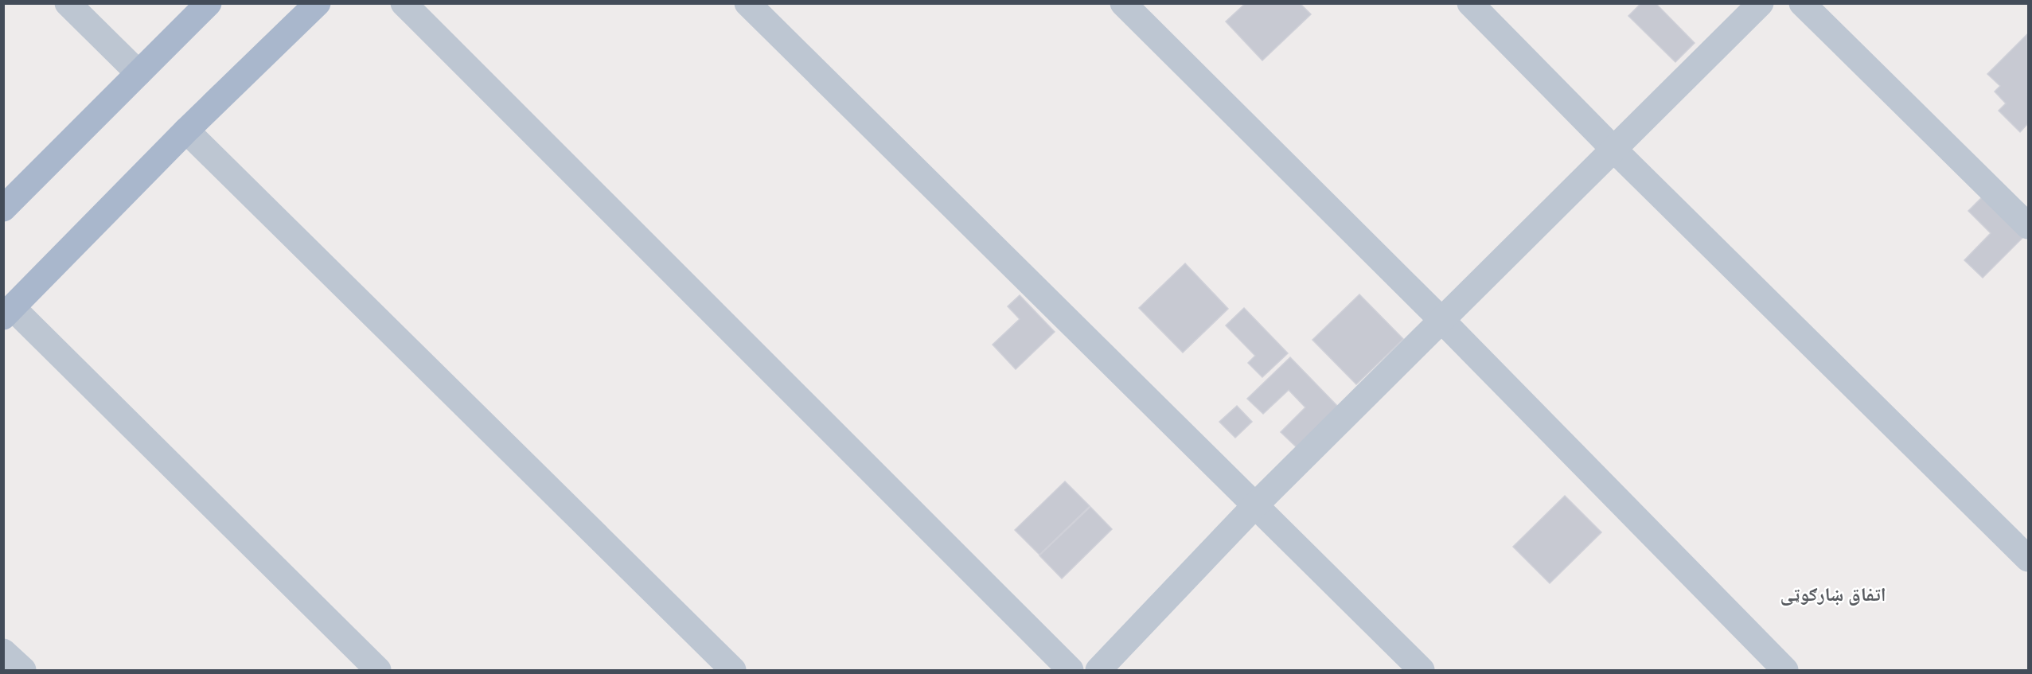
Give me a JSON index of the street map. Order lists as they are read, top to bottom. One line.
{"districts":["اتفاق ښارګوټی"]}
